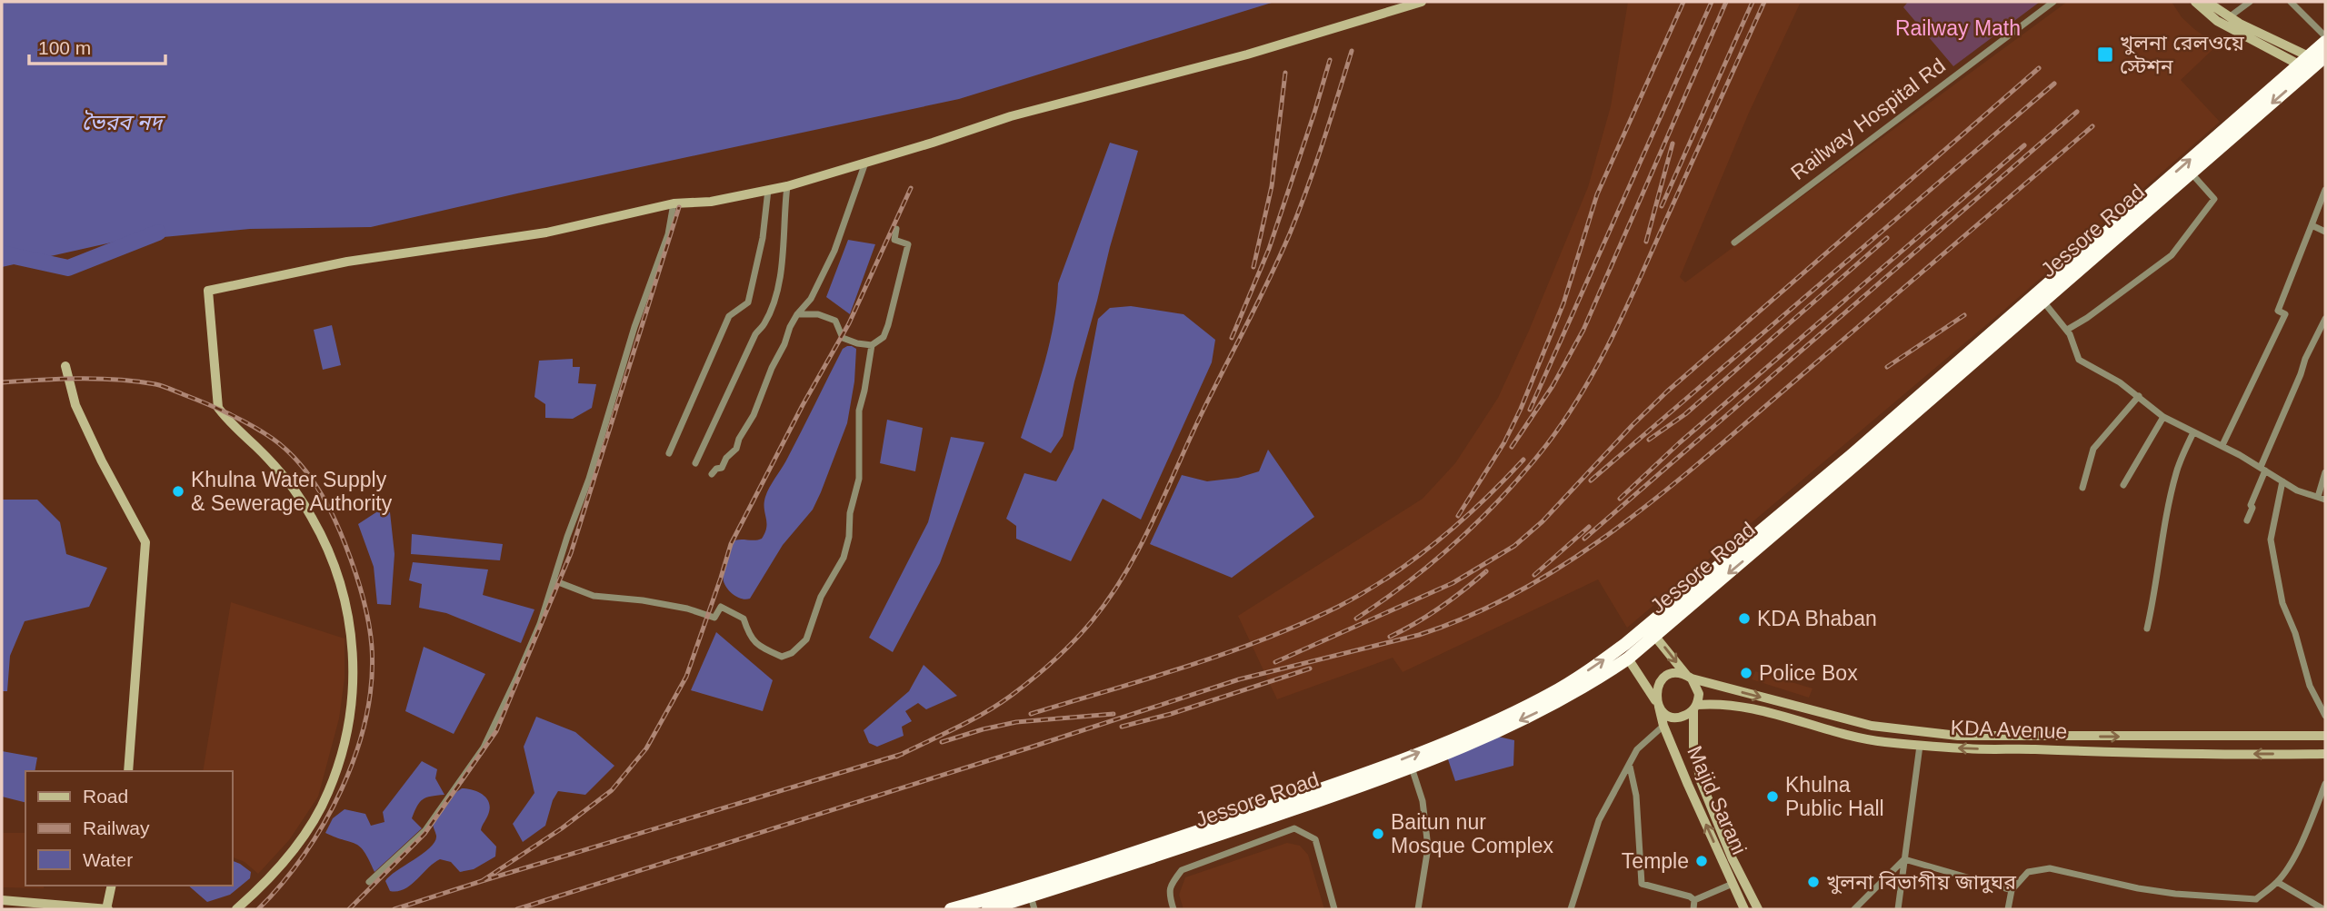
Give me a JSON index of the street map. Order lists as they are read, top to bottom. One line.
{"streets":{"highway":["Jessore Road"],"street":["Railway Hospital Rd","KDA Avenue","Majid Sarani"]},"crossings":[["Jessore Road","Majid Sarani"],["KDA Avenue","Majid Sarani"]],"water":["ভৈরব নদ"],"parks":["Railway Math"],"places":{"transit":["খুলনা রেলওয়ে স্টেশন"],"other":["Khulna Water Supply & Sewerage Authority","KDA Bhaban","Police Box","Khulna Public Hall","Baitun nur Mosque Complex","Temple","খুলনা বিভাগীয় জাদুঘর"]},"legend":["Road","Railway","Water"],"scale_bar":"100 m"}
